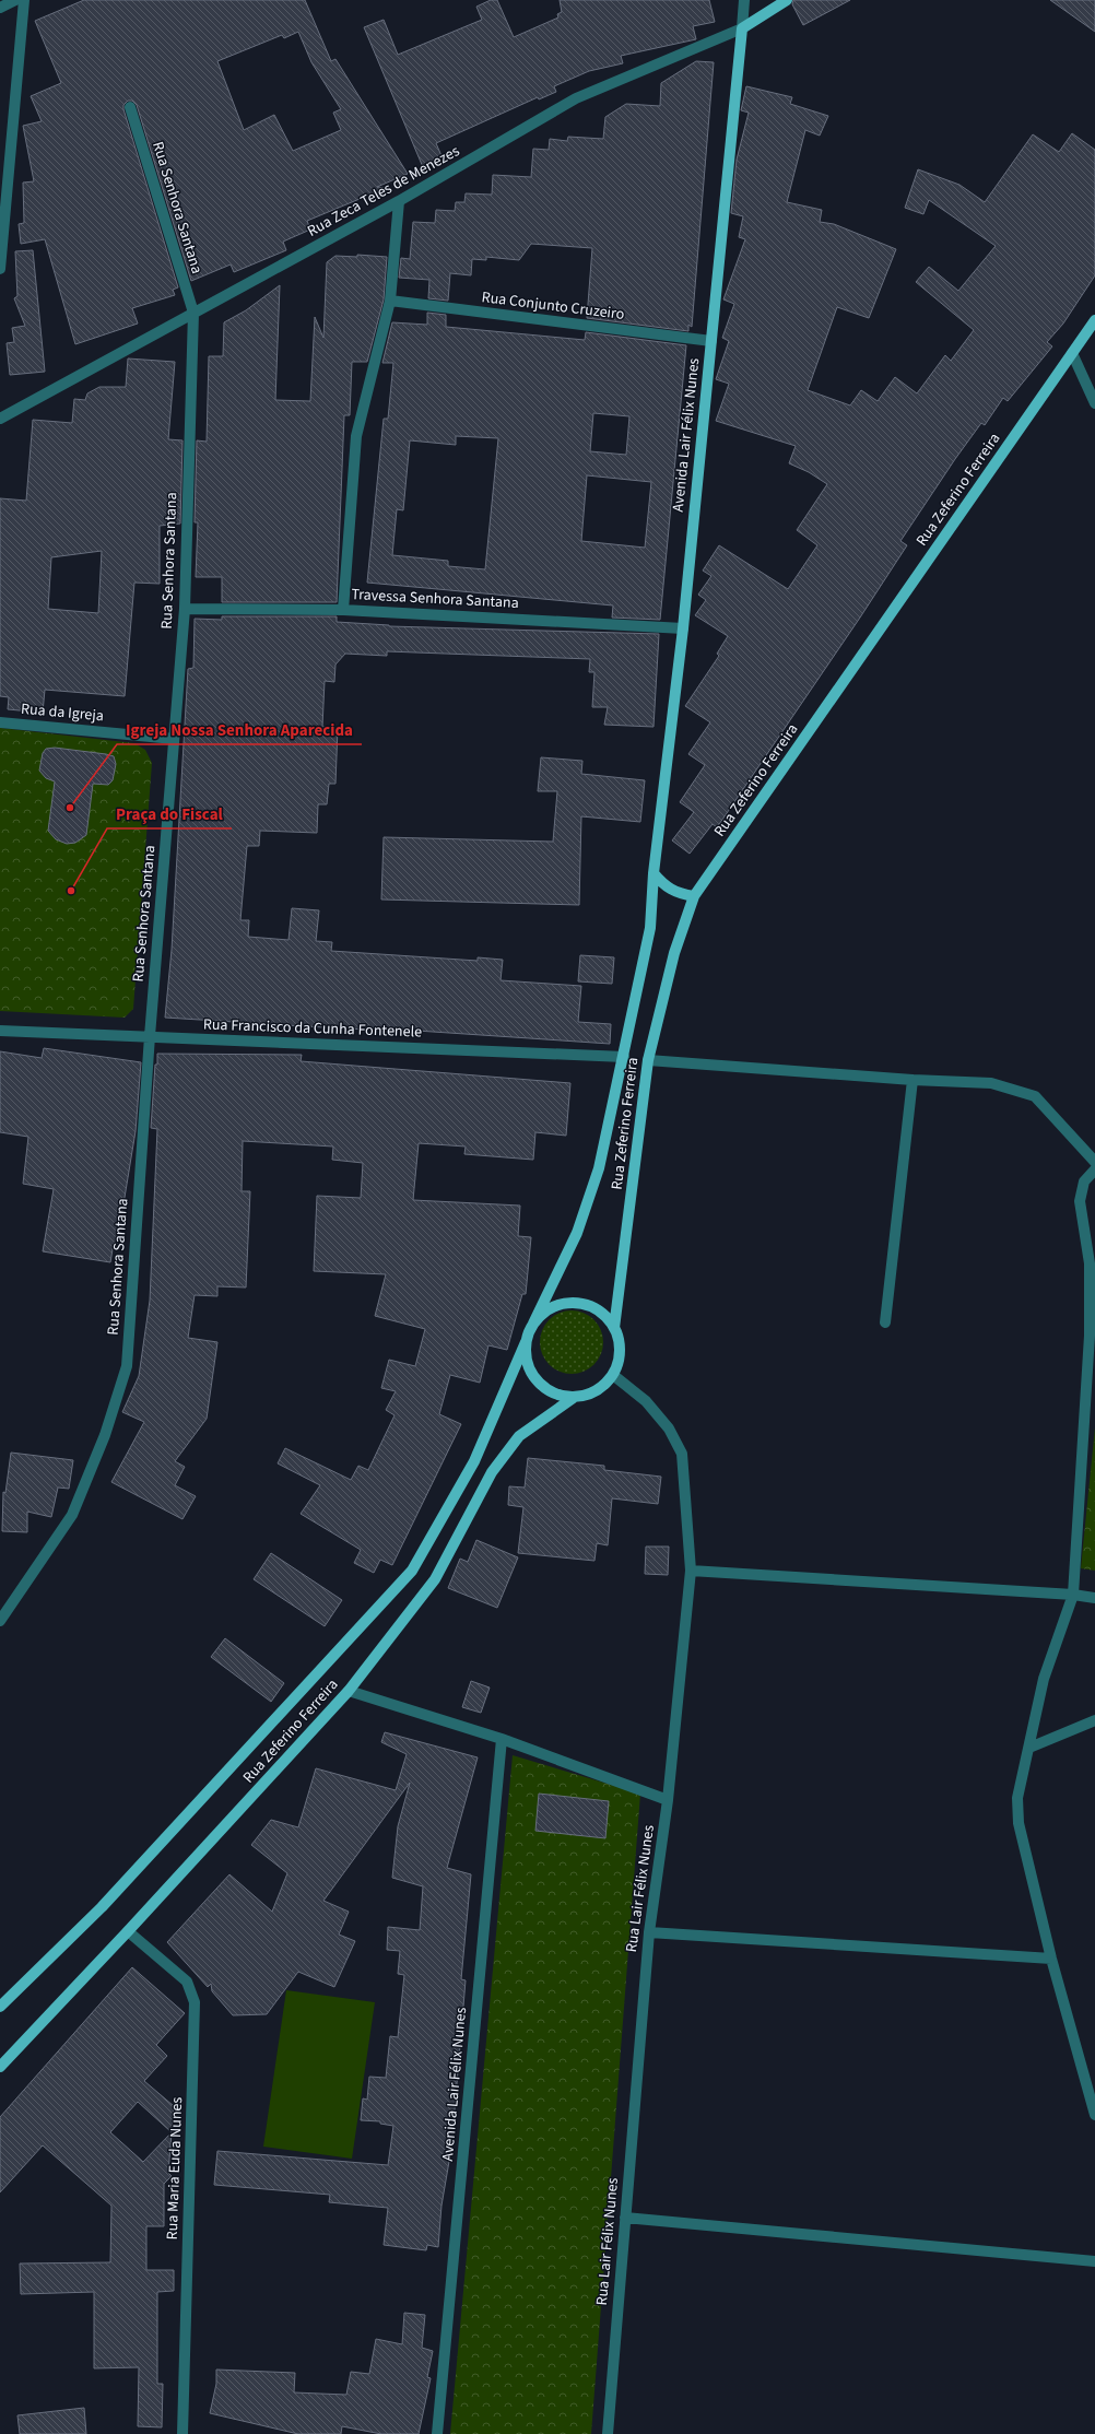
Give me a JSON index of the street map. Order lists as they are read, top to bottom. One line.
{"streets":{"main road":["Rua Zeca Teles de Menezes","Avenida Lair Félix Nunes","Rua Zeferino Ferreira"],"street":["Rua Senhora Santana","Rua Conjunto Cruzeiro","Travessa Senhora Santana","Rua da Igreja","Rua Francisco da Cunha Fontenele","Rua Lair Félix Nunes","Rua Maria Euda Nunes"]},"crossings":[["Rua Zeca Teles de Menezes","Rua Senhora Santana"],["Rua Zeca Teles de Menezes","Avenida Lair Félix Nunes"],["Rua Senhora Santana","Travessa Senhora Santana"],["Rua Senhora Santana","Rua da Igreja"],["Rua Senhora Santana","Rua Francisco da Cunha Fontenele"],["Rua Conjunto Cruzeiro","Avenida Lair Félix Nunes"],["Avenida Lair Félix Nunes","Rua Zeferino Ferreira"],["Avenida Lair Félix Nunes","Travessa Senhora Santana"],["Rua Zeferino Ferreira","Rua Francisco da Cunha Fontenele"],["Rua Zeferino Ferreira","Rua Lair Félix Nunes"],["Rua Zeferino Ferreira","Rua Maria Euda Nunes"]],"places":["Igreja Nossa Senhora Aparecida","Praça do Fiscal"]}
